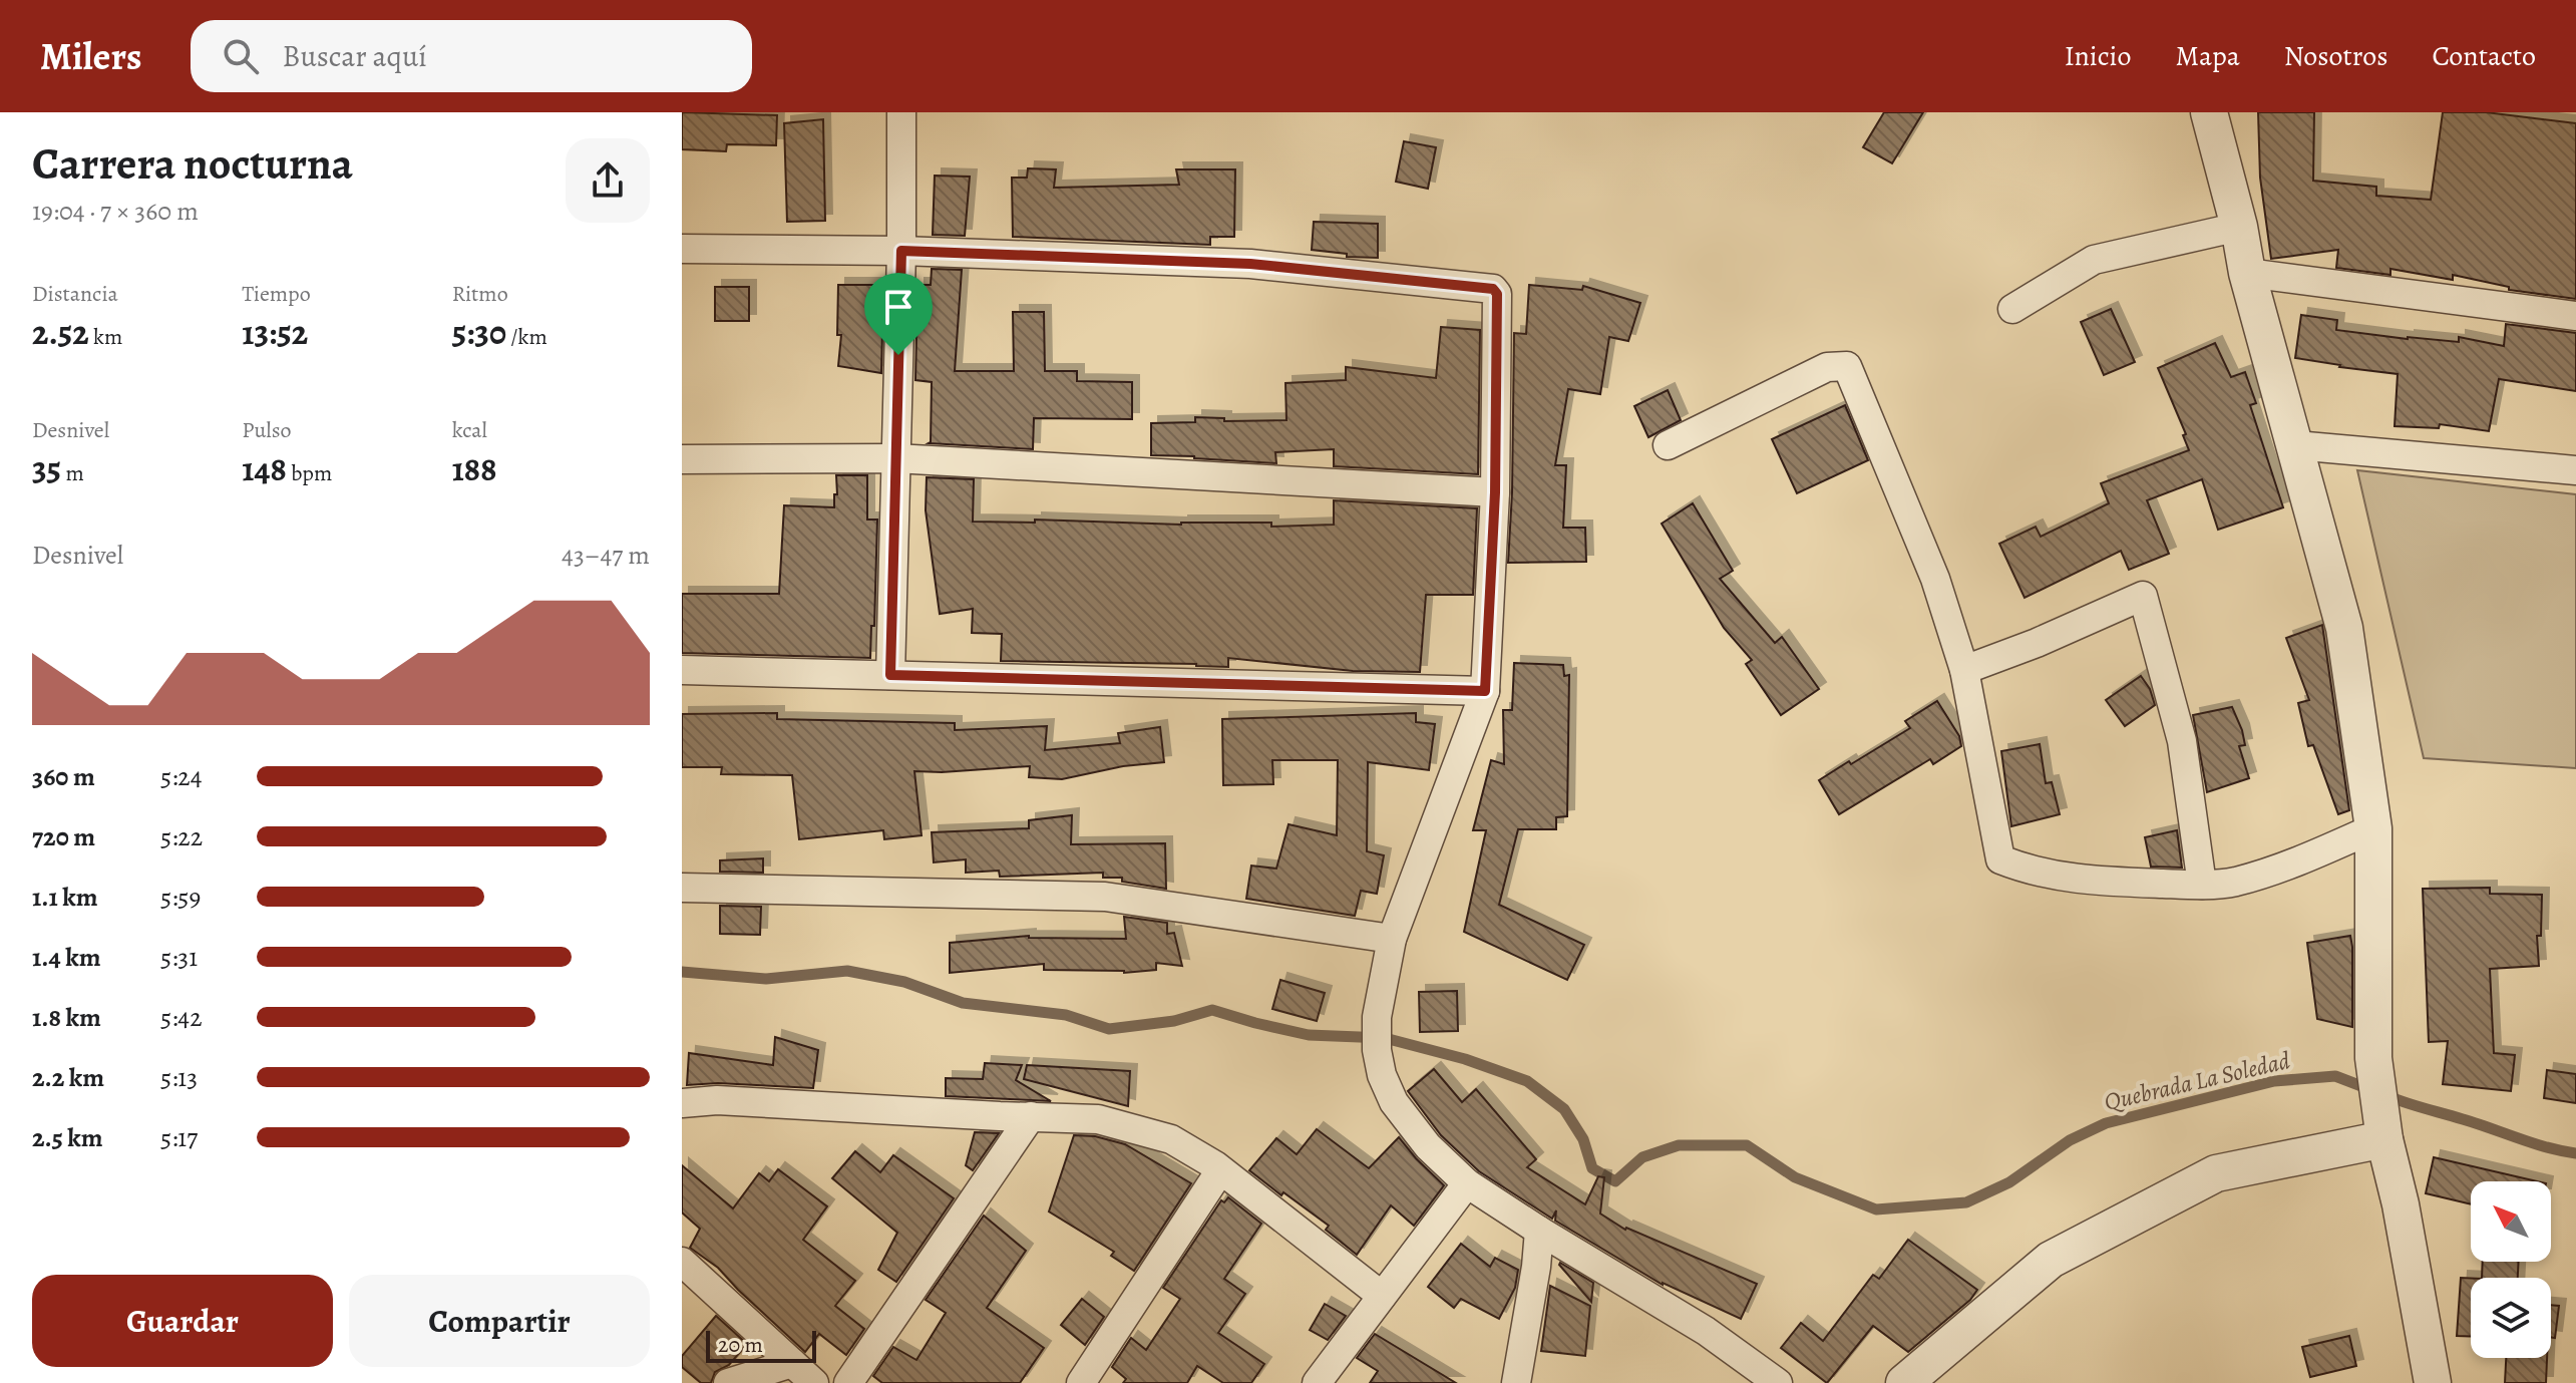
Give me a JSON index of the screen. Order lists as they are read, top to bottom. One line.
{"water":["Quebrada La Soledad"],"scale_bar":"20 m","north":"top left","page":{"header":"Milers","search":"Buscar aquí","nav":["Inicio","Mapa","Nosotros","Contacto"],"heading":["Carrera nocturna","19:04 · 7 × 360 m"],"stats":[["Distancia","2.52 km"],["Tiempo","13:52"],["Ritmo","5:30 /km"],["Desnivel","35 m"],["Pulso","148 bpm"],["kcal","188"]],"chart":["Desnivel","43–47 m"],"list":[{"name":"360 m","note":"5:24"},{"name":"720 m","note":"5:22"},{"name":"1.1 km","note":"5:59"},{"name":"1.4 km","note":"5:31"},{"name":"1.8 km","note":"5:42"},{"name":"2.2 km","note":"5:13"},{"name":"2.5 km","note":"5:17"}],"buttons":["Guardar","Compartir"],"scale":"20 m"}}
